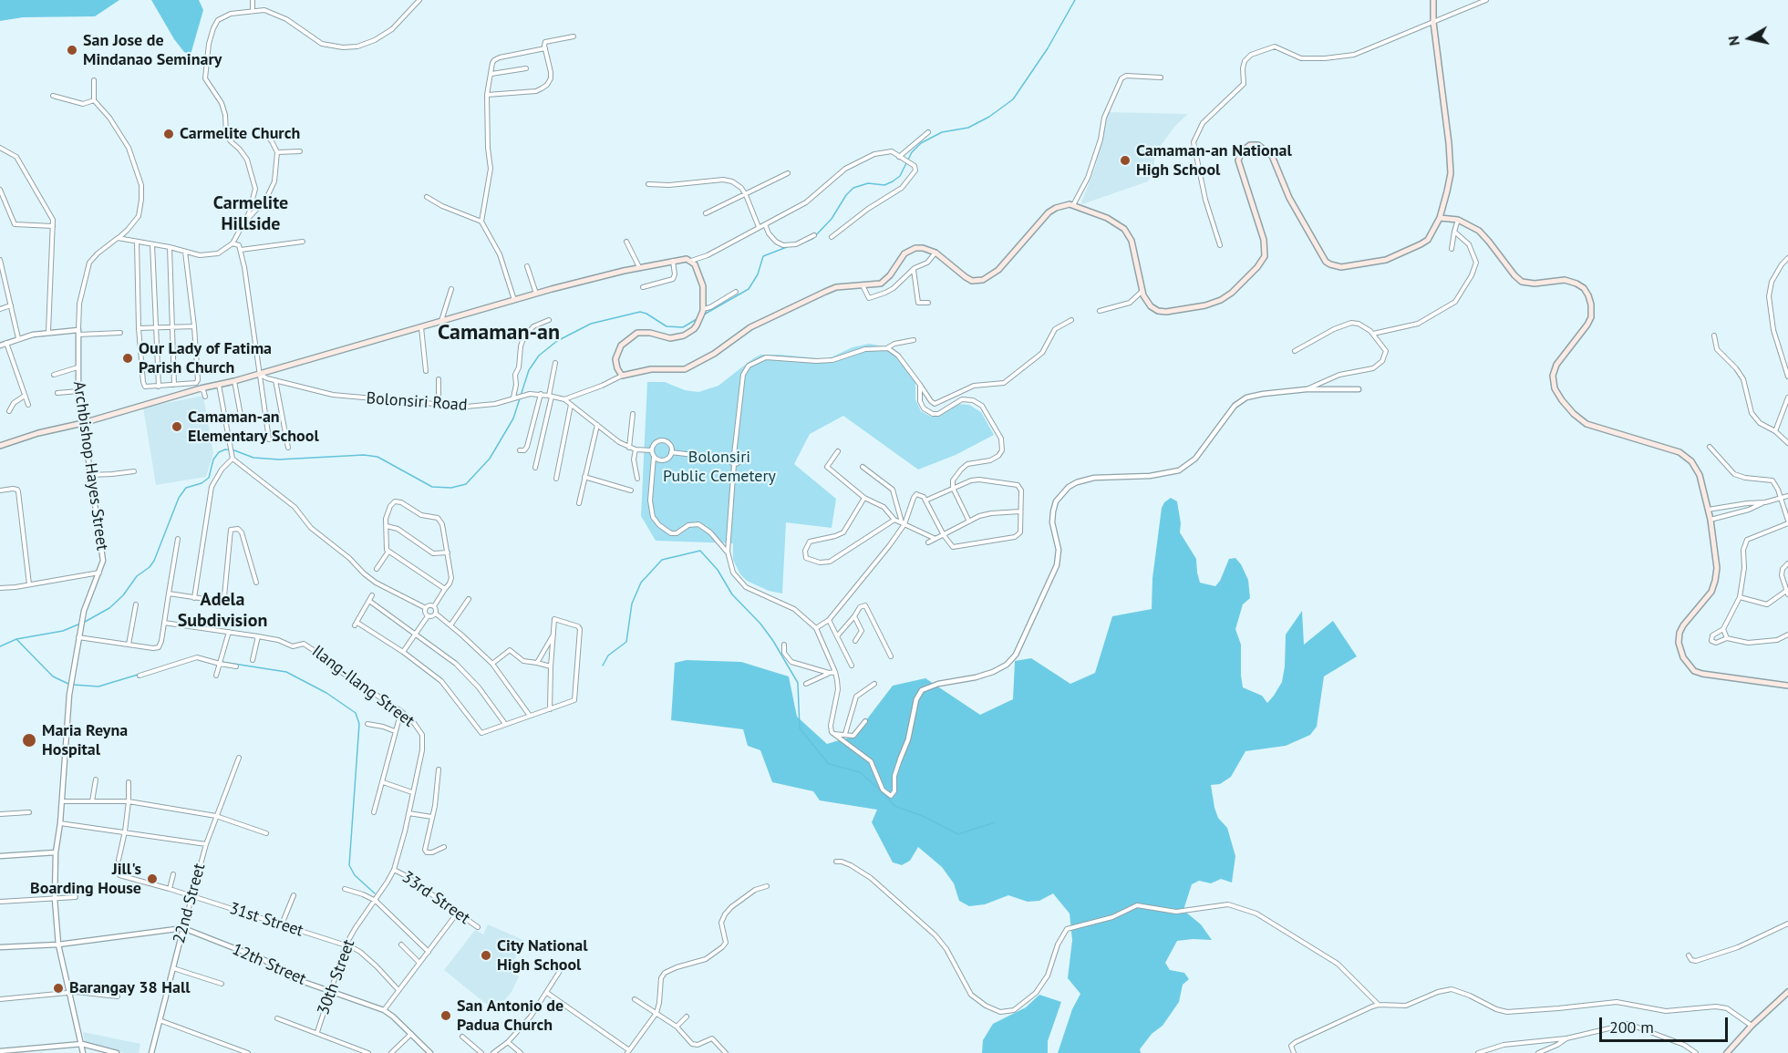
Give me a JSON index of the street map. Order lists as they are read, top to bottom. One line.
{"streets":{"street":["Bolonsiri Road","Archbishop Hayes Street","Ilang-Ilang Street","33rd Street","22nd Street","31st Street","12th Street","30th Street"]},"crossings":[["Archbishop Hayes Street","12th Street"],["Ilang-Ilang Street","33rd Street"],["Ilang-Ilang Street","30th Street"],["33rd Street","30th Street"],["22nd Street","31st Street"],["22nd Street","12th Street"],["31st Street","30th Street"],["12th Street","30th Street"]],"districts":["Carmelite Hillside","Camaman-an","Adela Subdivision"],"parks":["Bolonsiri Public Cemetery"],"places":["San Jose de Mindanao Seminary","Carmelite Church","Camaman-an National High School","Our Lady of Fatima Parish Church","Camaman-an Elementary School","Maria Reyna Hospital","Jill's Boarding House","City National High School","Barangay 38 Hall","San Antonio de Padua Church"],"scale_bar":"200 m","north":"left"}
